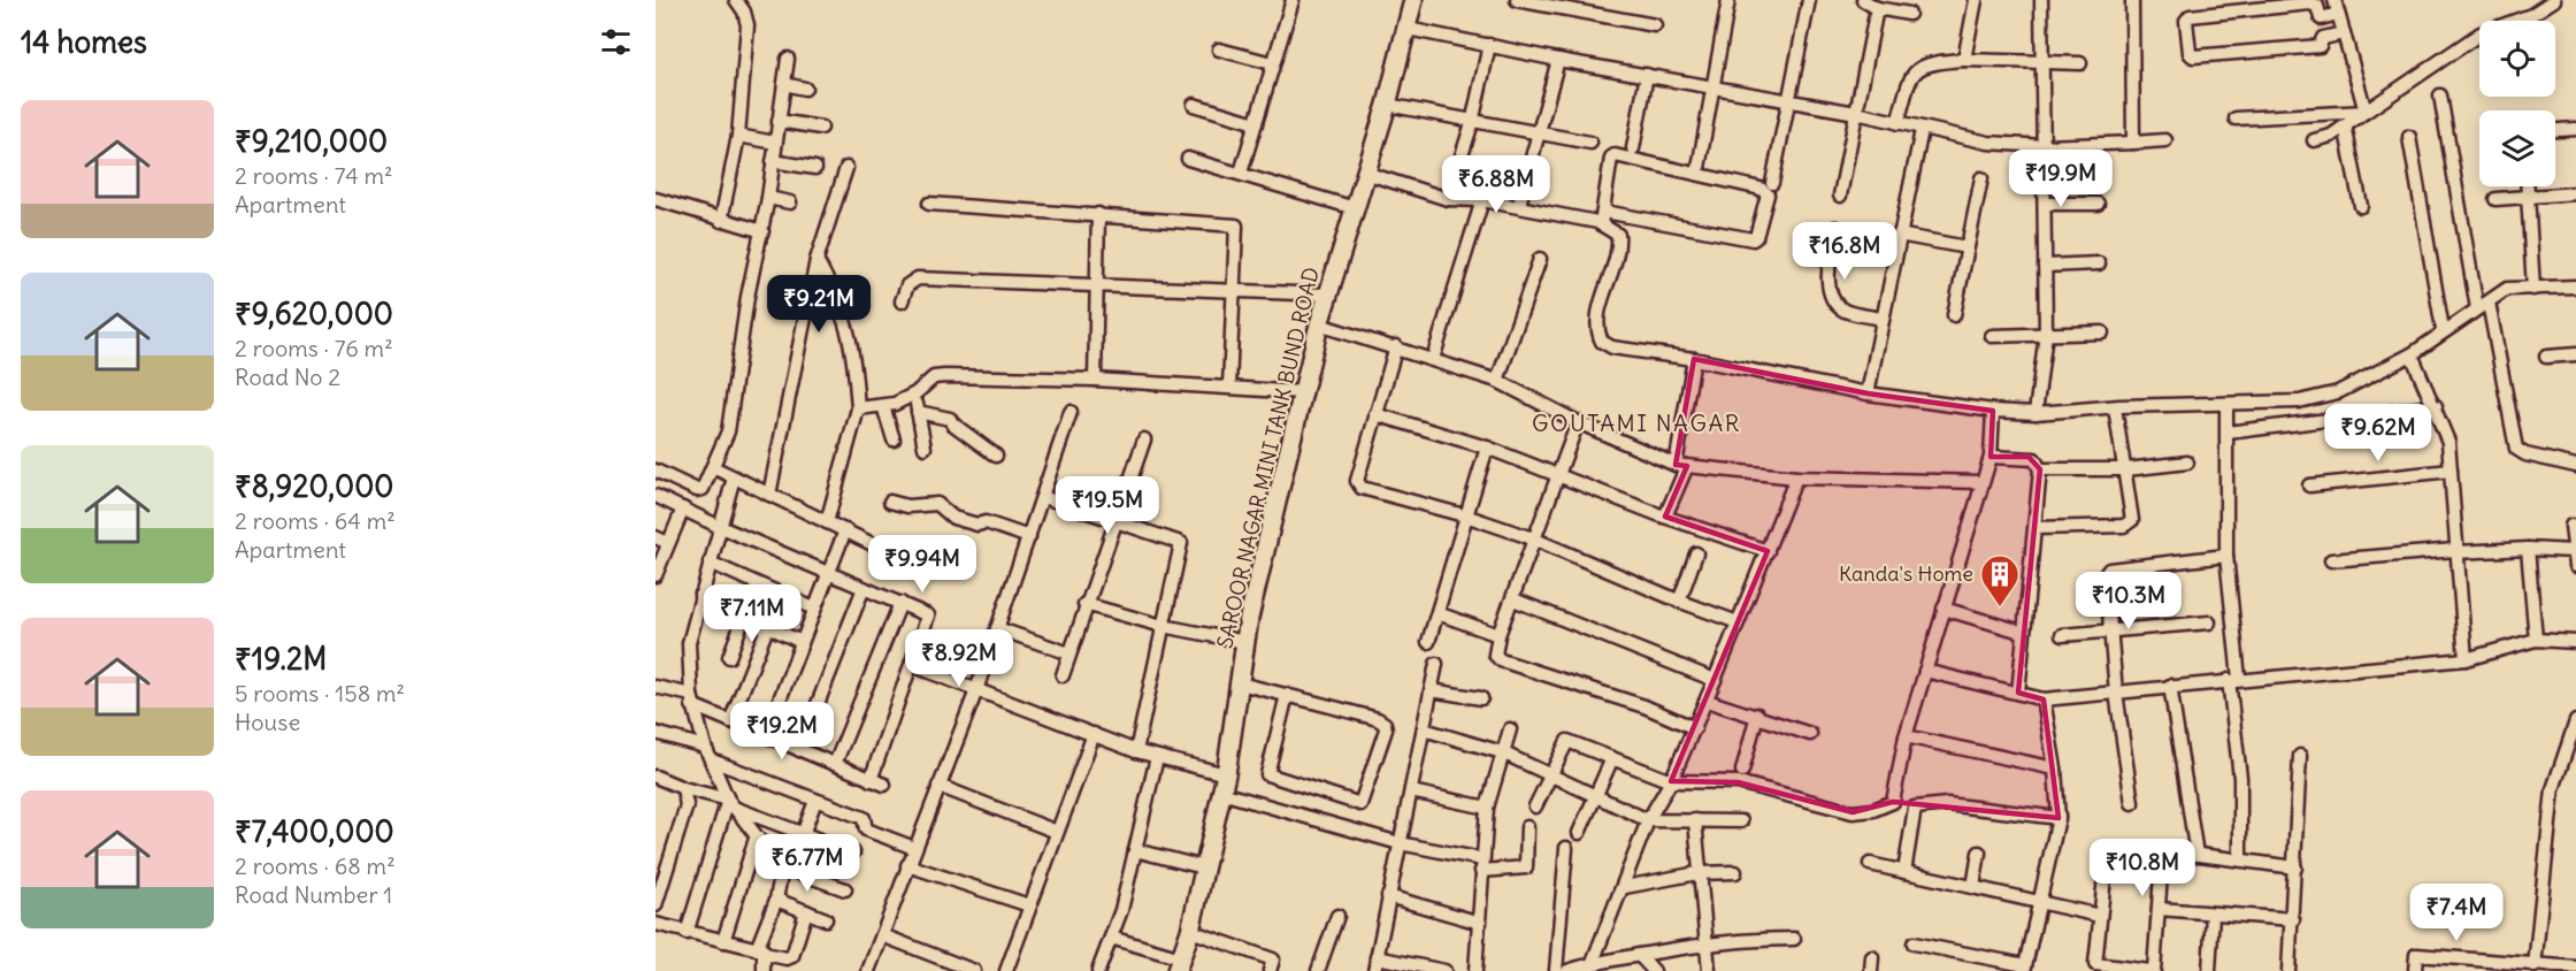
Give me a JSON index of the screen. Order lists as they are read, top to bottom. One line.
{"streets":{"main road":["SAROOR NAGAR MINI TANK BUND ROAD"]},"districts":["GOUTAMI NAGAR"],"places":{"building":["Kanda's Home"]},"page":{"heading":"14 homes","list":[{"name":"₹9,210,000","note":"2 rooms · 74 m² · Apartment"},{"name":"₹9,620,000","note":"2 rooms · 76 m² · Road No 2"},{"name":"₹8,920,000","note":"2 rooms · 64 m² · Apartment"},{"name":"₹19.2M","note":"5 rooms · 158 m² · House"},{"name":"₹7,400,000","note":"2 rooms · 68 m² · Road Number 1"}],"price":["₹19.9M","₹6.88M","₹16.8M","₹9.21M","₹9.62M","₹19.5M","₹9.94M","₹10.3M","₹7.11M","₹8.92M","₹19.2M","₹6.77M","₹10.8M","₹7.4M"]}}
